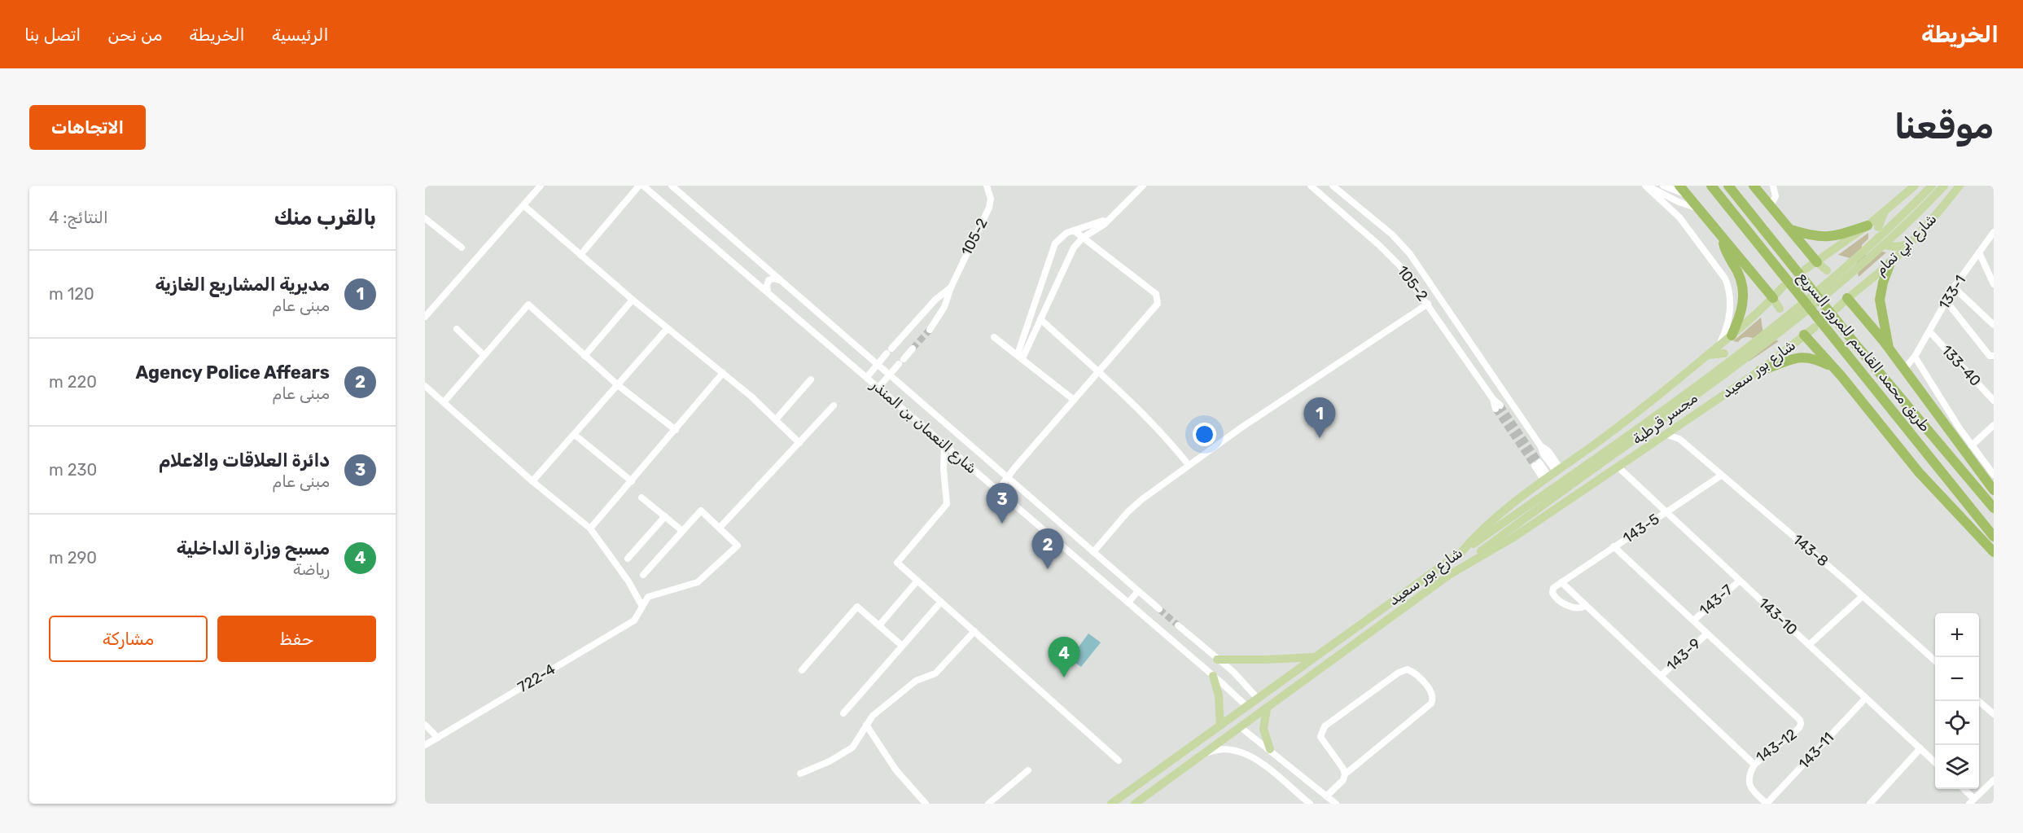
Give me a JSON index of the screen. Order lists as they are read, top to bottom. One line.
{"streets":{"highway":["طريق محمد القاسم للمرور السريع"],"main road":["شارع ابي تمام","شارع بور سعيد","مجسر قرطبة"],"street":["105-2","133-1","133-40","شارع النعمان بن المنذر","143-5","143-8","143-7","143-10","143-9","722-4","143-12","143-11"]},"crossings":[["105-2","شارع النعمان بن المنذر"],["133-1","133-40"],["شارع بور سعيد","مجسر قرطبة"],["شارع بور سعيد","شارع النعمان بن المنذر"],["شارع بور سعيد","143-8"],["شارع بور سعيد","143-10"],["143-5","143-8"],["143-5","143-10"],["143-5","143-12"],["143-7","143-10"],["143-7","143-12"],["143-10","143-11"],["143-9","143-12"]],"page":{"header":"الخريطة","nav":["الرئيسية","الخريطة","من نحن","اتصل بنا"],"buttons":["الاتجاهات",["حفظ","مشاركة"]],"title":"موقعنا","heading":["بالقرب منك","النتائج: 4"],"list":[{"mark":"1","name":"مديرية المشاريع الغازية","note":"مبنى عام","value":"120 m"},{"mark":"2","name":"Agency Police Affears","note":"مبنى عام","value":"220 m"},{"mark":"3","name":"دائرة العلاقات والاعلام","note":"مبنى عام","value":"230 m"},{"mark":"4","name":"مسبح وزارة الداخلية","note":"رياضة","value":"290 m"}],"pins":["1","3","2","4"],"map_buttons":["+","−"]}}
